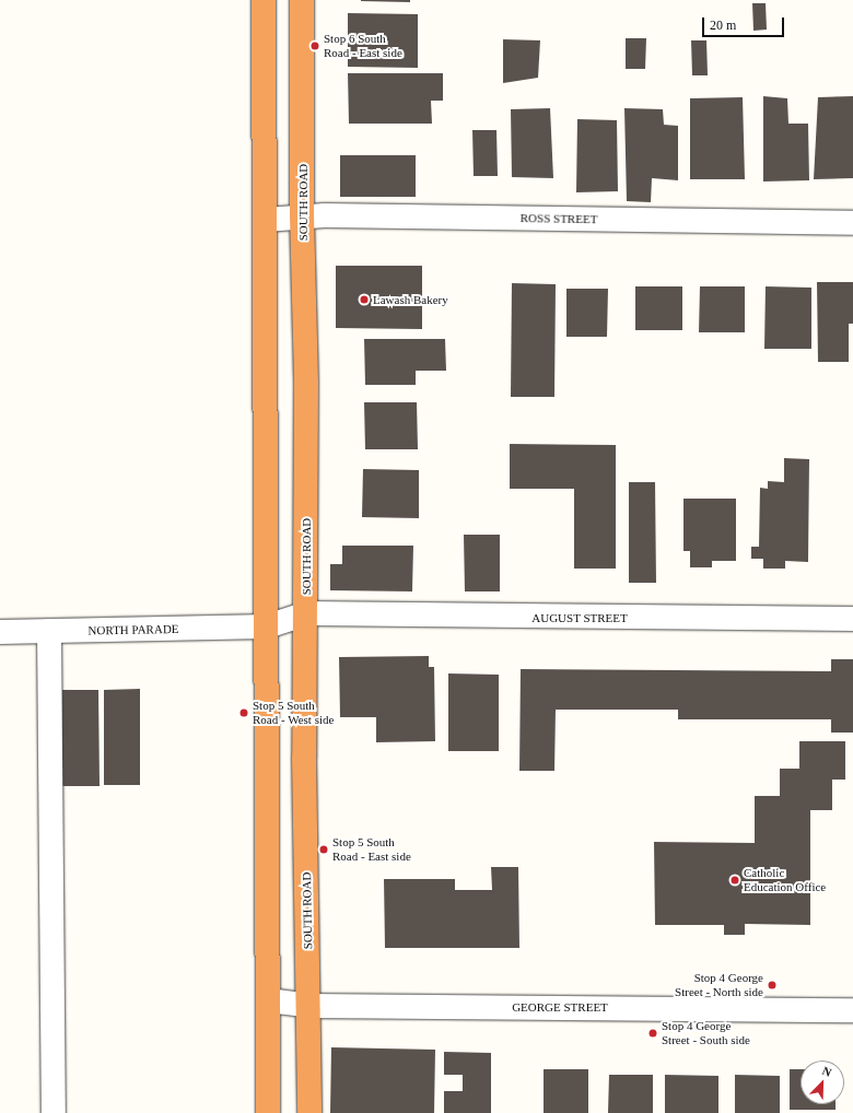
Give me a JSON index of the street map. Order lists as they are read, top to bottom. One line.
{"streets":{"highway":["SOUTH ROAD"],"street":["ROSS STREET","AUGUST STREET","NORTH PARADE","GEORGE STREET"]},"crossings":[["SOUTH ROAD","ROSS STREET"],["SOUTH ROAD","AUGUST STREET"],["SOUTH ROAD","GEORGE STREET"],["AUGUST STREET","NORTH PARADE"]],"places":["Stop 6 South Road - East side","Lawash Bakery","Stop 5 South Road - West side","Stop 5 South Road - East side","Catholic Education Office","Stop 4 George Street - North side","Stop 4 George Street - South side"],"scale_bar":"20 m","north":"top right"}
